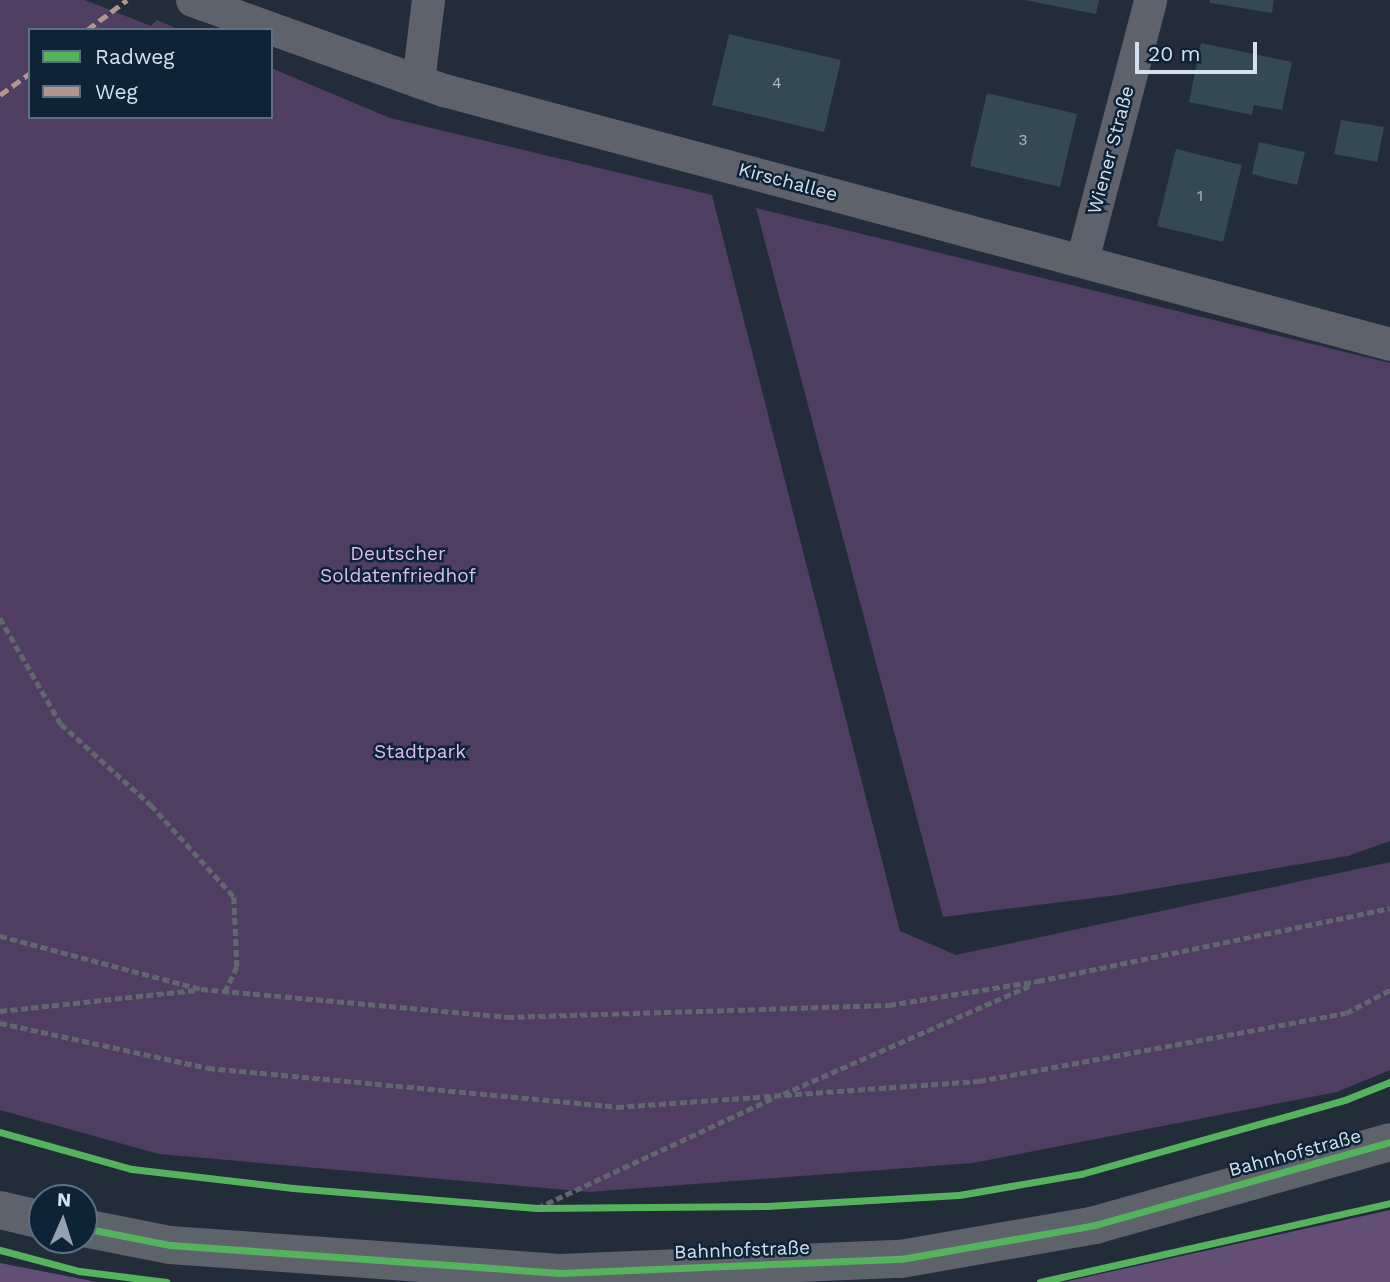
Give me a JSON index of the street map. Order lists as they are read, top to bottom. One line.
{"streets":{"street":["Wiener Straße","Kirschallee","Bahnhofstraße"]},"crossings":[["Wiener Straße","Kirschallee"]],"parks":["Deutscher Soldatenfriedhof","Stadtpark"],"house_numbers":["4","3","1"],"legend":["Radweg","Weg"],"scale_bar":"20 m","north":"top"}
